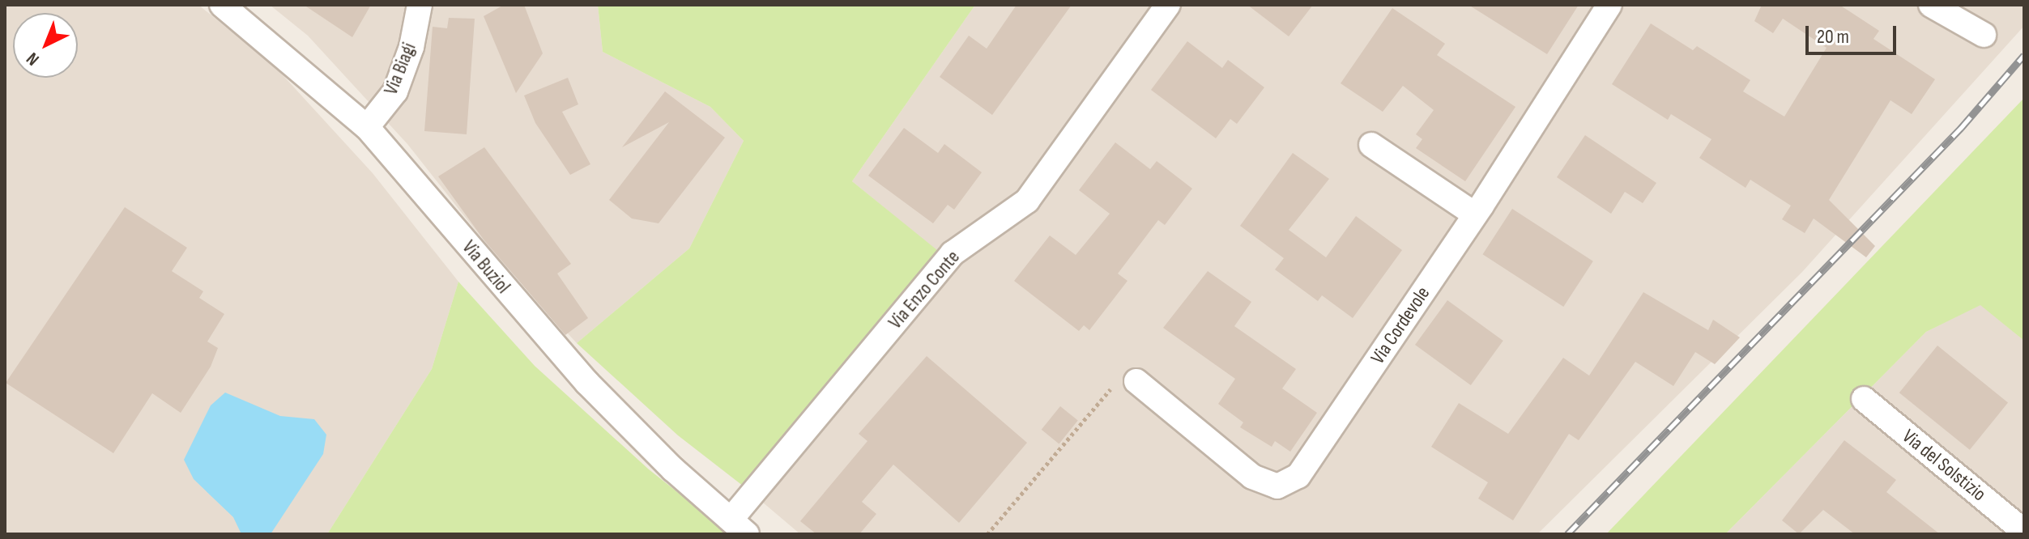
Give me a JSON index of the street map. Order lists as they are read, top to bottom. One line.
{"streets":{"street":["Via Biagi","Via Buziol","Via Enzo Conte","Via Cordevole","Via del Solstizio"]},"crossings":[["Via Biagi","Via Buziol"],["Via Buziol","Via Enzo Conte"]],"scale_bar":"20 m","north":"bottom left"}
